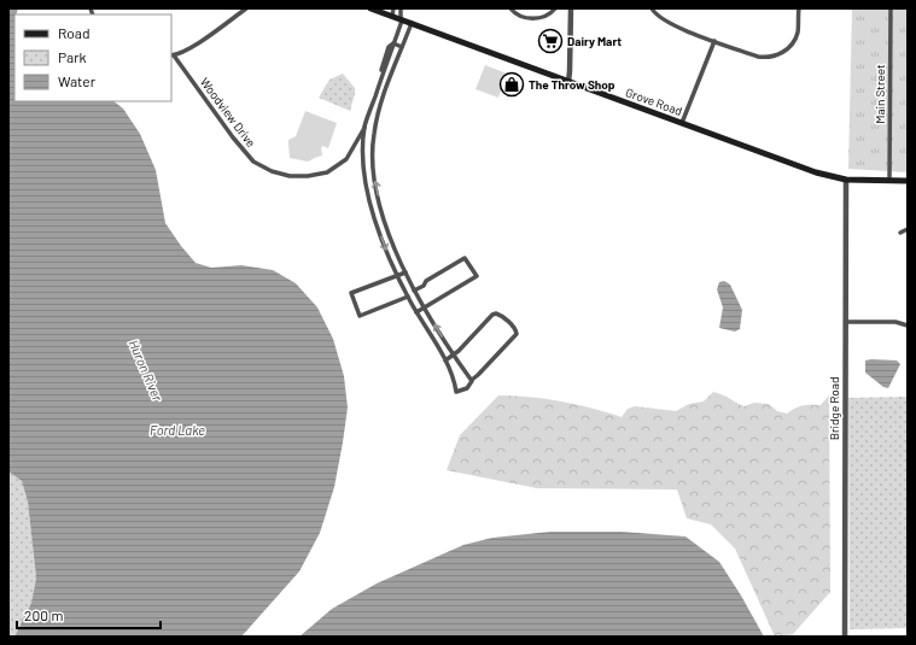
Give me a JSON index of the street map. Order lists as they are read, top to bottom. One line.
{"streets":{"main road":["Grove Road"],"street":["Main Street","Woodview Drive","Bridge Road"]},"crossings":[["Main Street","Grove Road"],["Grove Road","Bridge Road"]],"water":["Huron River","Ford Lake"],"places":{"supermarket":["Dairy Mart"],"shop":["The Throw Shop"]},"legend":["Road","Park","Water"],"scale_bar":"200 m"}
